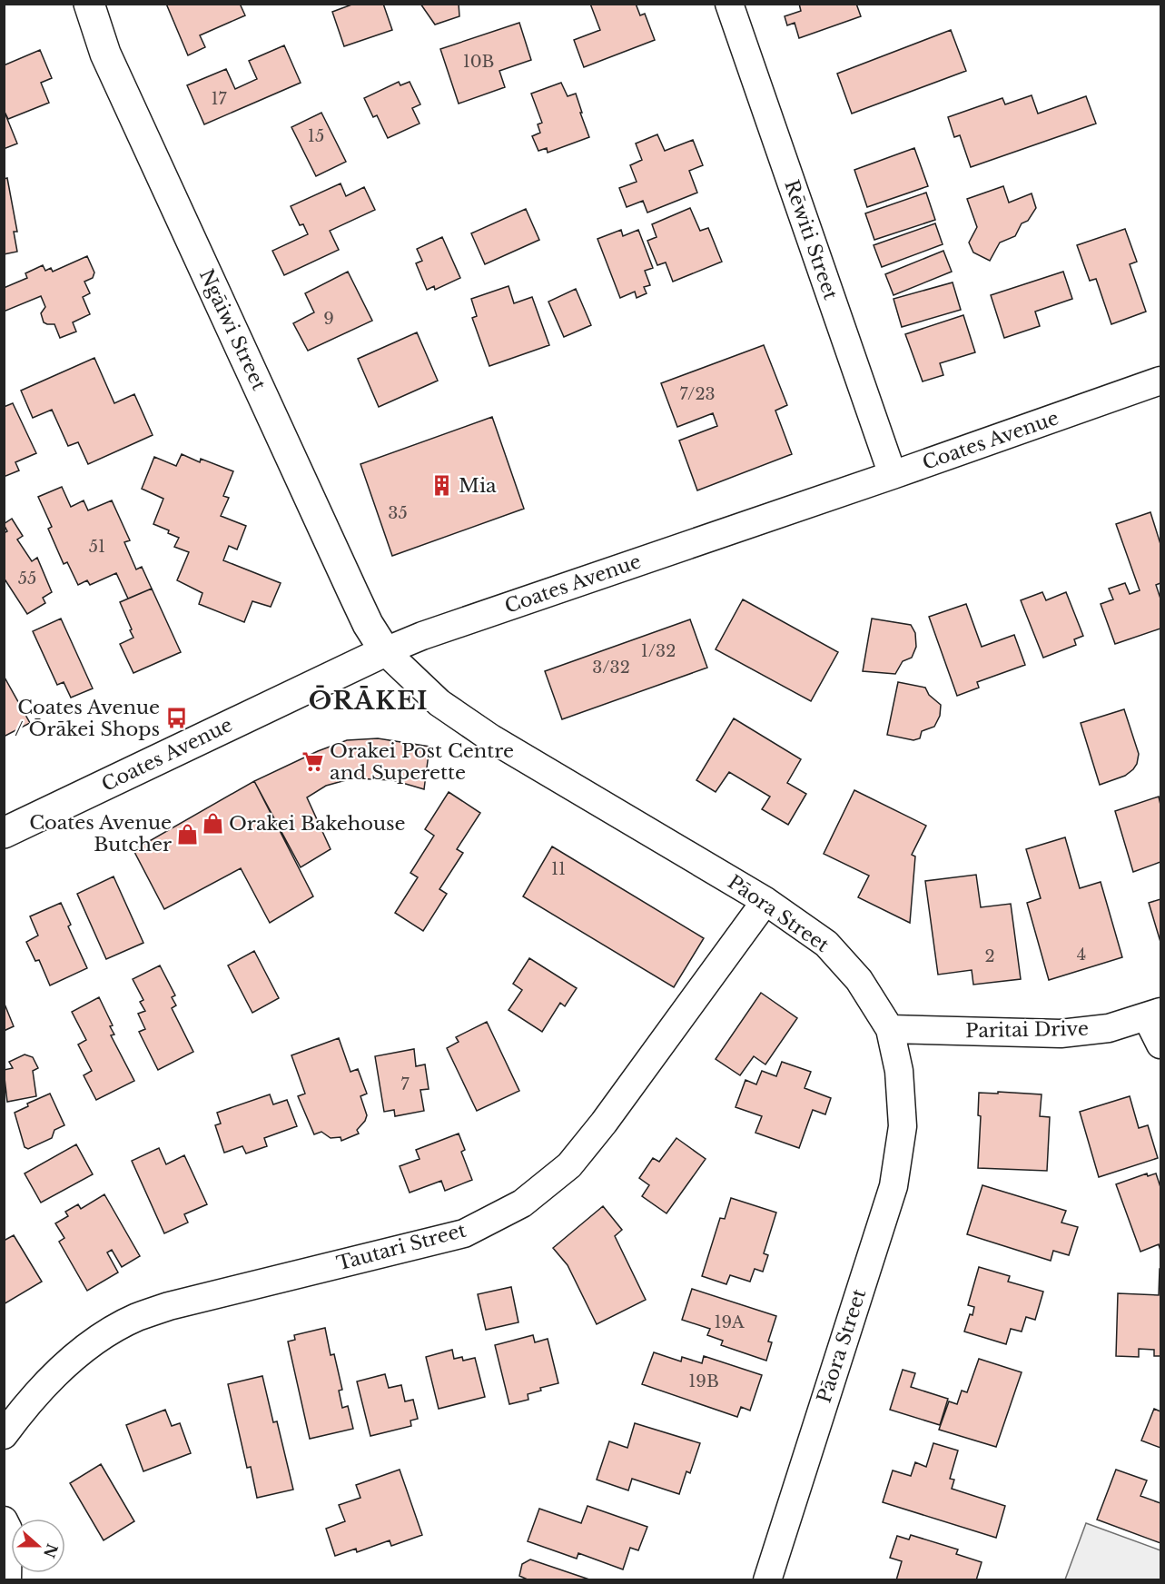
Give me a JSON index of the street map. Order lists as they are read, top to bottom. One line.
{"streets":{"street":["Rēwiti Street","Ngāiwi Street","Coates Avenue","Pāora Street","Paritai Drive","Tautari Street"]},"crossings":[["Rēwiti Street","Coates Avenue"],["Ngāiwi Street","Coates Avenue"],["Ngāiwi Street","Pāora Street"],["Coates Avenue","Pāora Street"],["Pāora Street","Paritai Drive"],["Pāora Street","Tautari Street"]],"districts":["ŌRĀKEI"],"places":{"building":["Mia"],"bus stop":["Coates Avenue / Ōrākei Shops"],"supermarket":["Orakei Post Centre and Superette"],"shop":["Orakei Bakehouse","Coates Avenue Butcher"]},"house_numbers":["10B","17","15","9","7/23","35","51","55","1/32","3/32","11","4","2","7","19A","19B"],"north":"right"}
